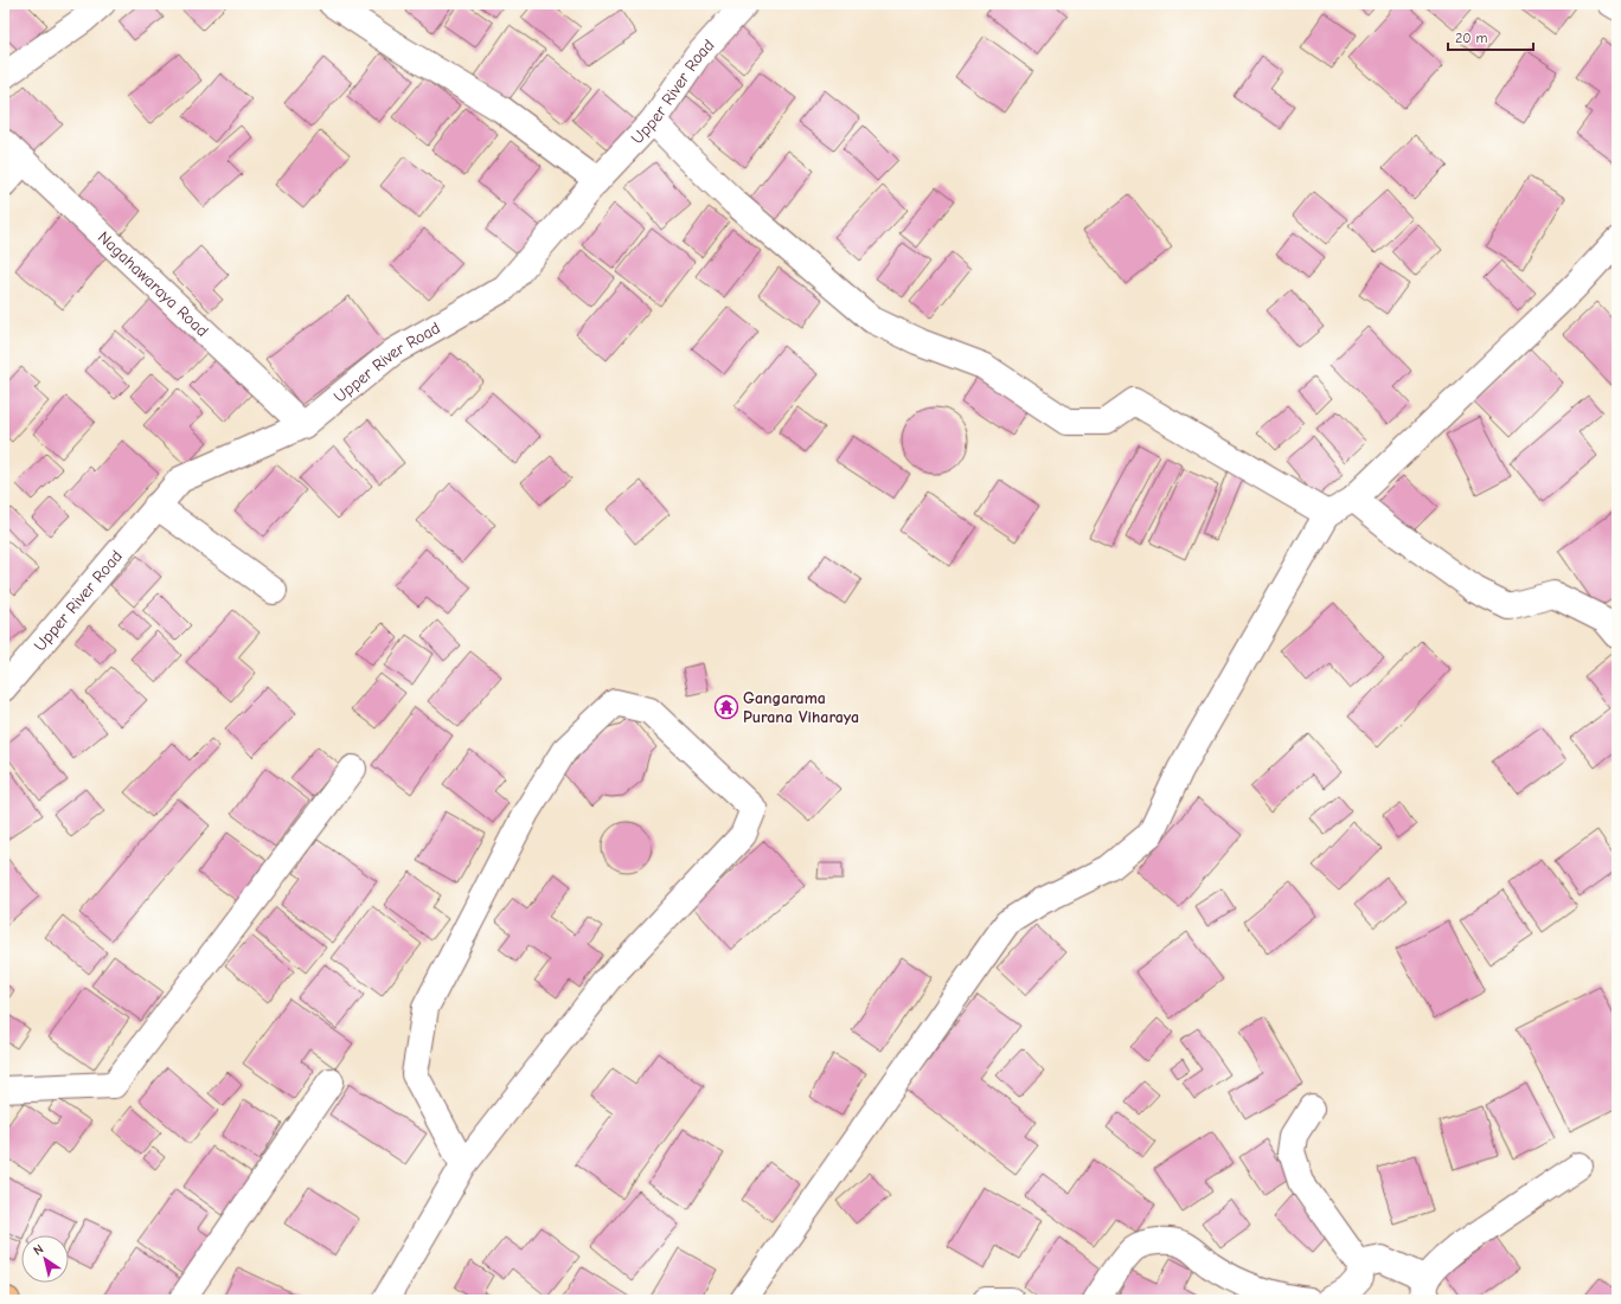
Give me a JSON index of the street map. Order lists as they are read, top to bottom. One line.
{"streets":{"street":["Upper River Road","Nagahawaraya Road"]},"crossings":[["Upper River Road","Nagahawaraya Road"]],"places":{"temple":["Gangarama Purana Viharaya"]},"scale_bar":"20 m","north":"top left"}
